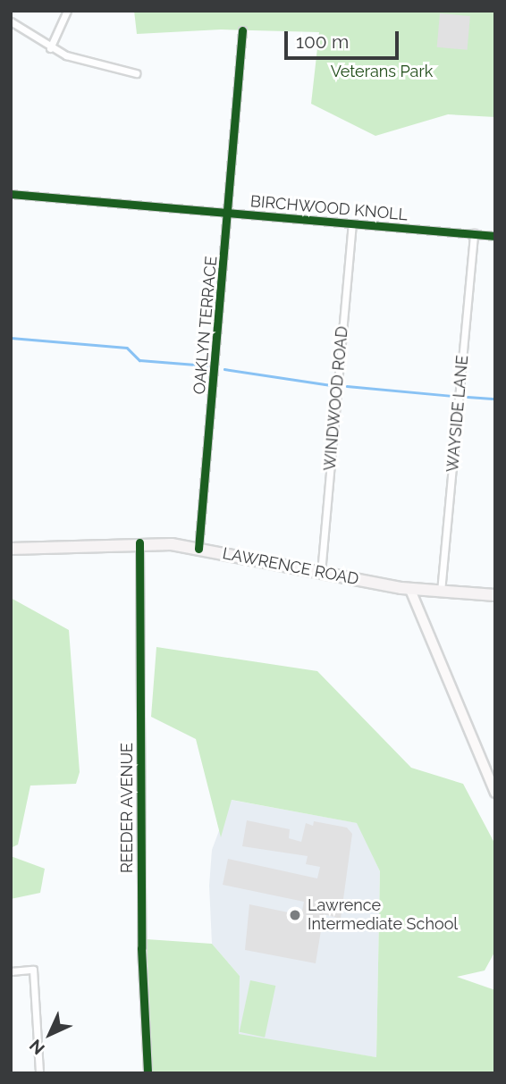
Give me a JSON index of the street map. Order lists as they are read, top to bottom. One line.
{"streets":{"main road":["LAWRENCE ROAD"],"street":["BIRCHWOOD KNOLL","OAKLYN TERRACE","WINDWOOD ROAD","WAYSIDE LANE","REEDER AVENUE"]},"crossings":[["BIRCHWOOD KNOLL","OAKLYN TERRACE"],["BIRCHWOOD KNOLL","WINDWOOD ROAD"],["BIRCHWOOD KNOLL","WAYSIDE LANE"],["OAKLYN TERRACE","LAWRENCE ROAD"],["WINDWOOD ROAD","LAWRENCE ROAD"],["WAYSIDE LANE","LAWRENCE ROAD"],["LAWRENCE ROAD","REEDER AVENUE"]],"parks":["Veterans Park"],"places":["Lawrence Intermediate School"],"scale_bar":"100 m","north":"bottom left"}
